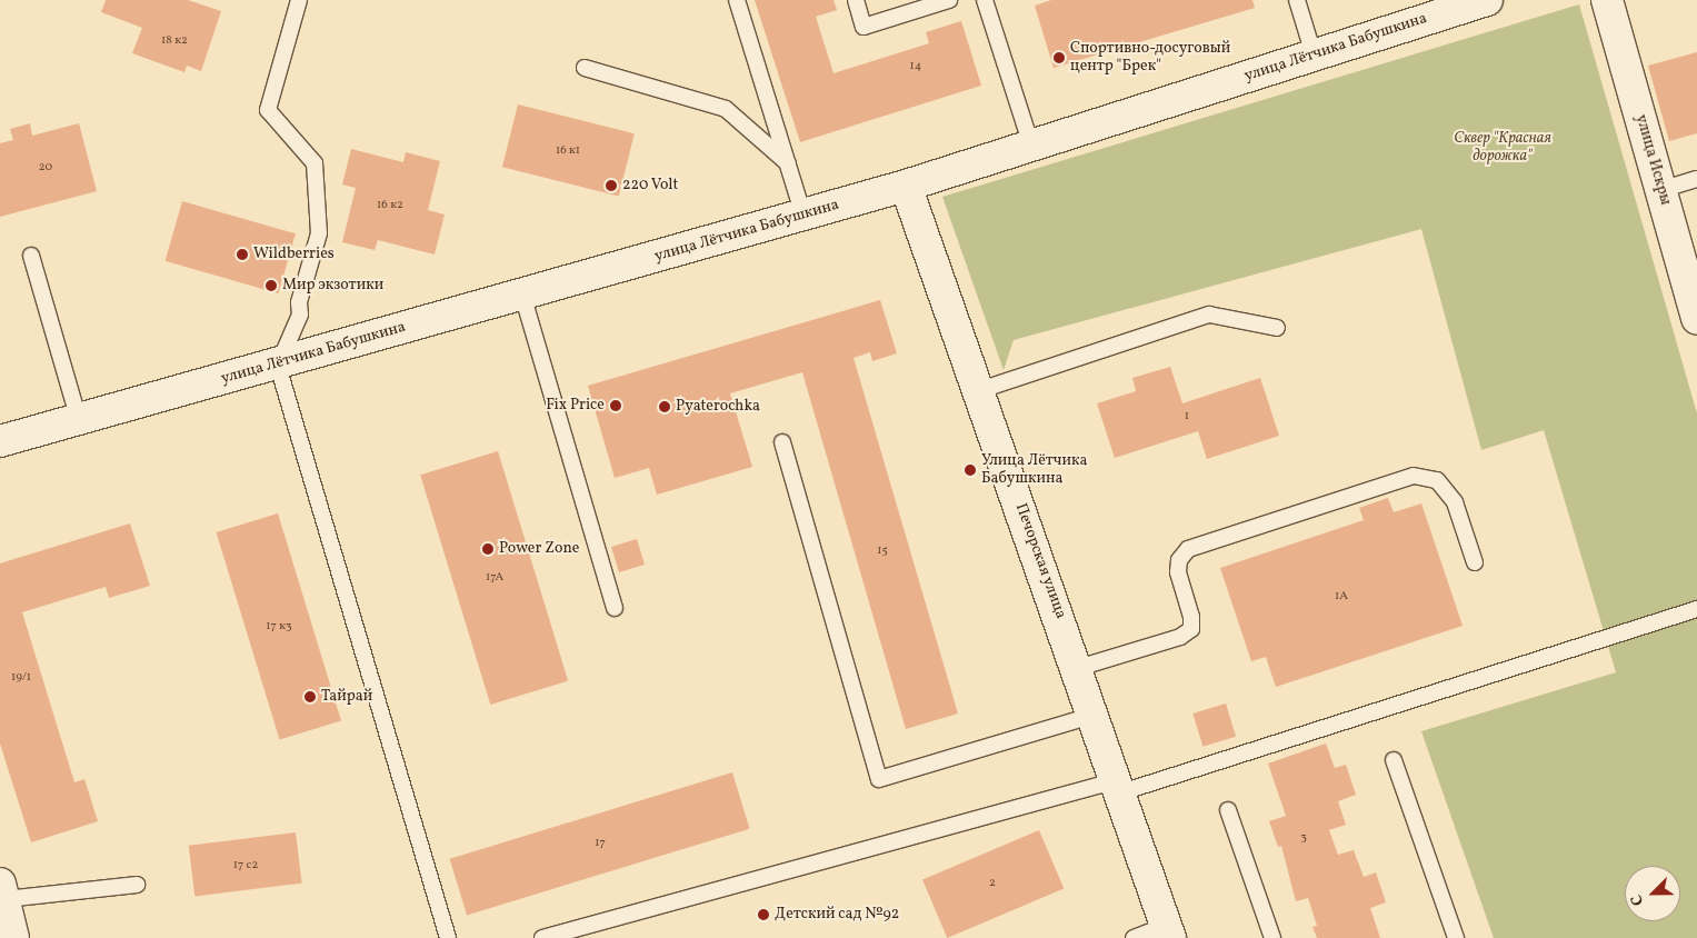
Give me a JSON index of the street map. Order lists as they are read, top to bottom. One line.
{"streets":{"main road":["улица Лётчика Бабушкина","улица Искры","Печорская улица"]},"crossings":[["улица Лётчика Бабушкина","Печорская улица"]],"parks":["Сквер \"Красная дорожка\""],"places":["Спортивно-досуговый центр \"Брек\"","220 Volt","Wildberries","Мир экзотики","Fix Price","Pyaterochka","Улица Лётчика Бабушкина","Power Zone","Тайрай","Детский сад №92"],"house_numbers":["18 к2","14","16 к1","20","16 к2","1","15","17А","1A","17 к3","19/1","3","17","17 с2","2"],"north":"bottom left"}
